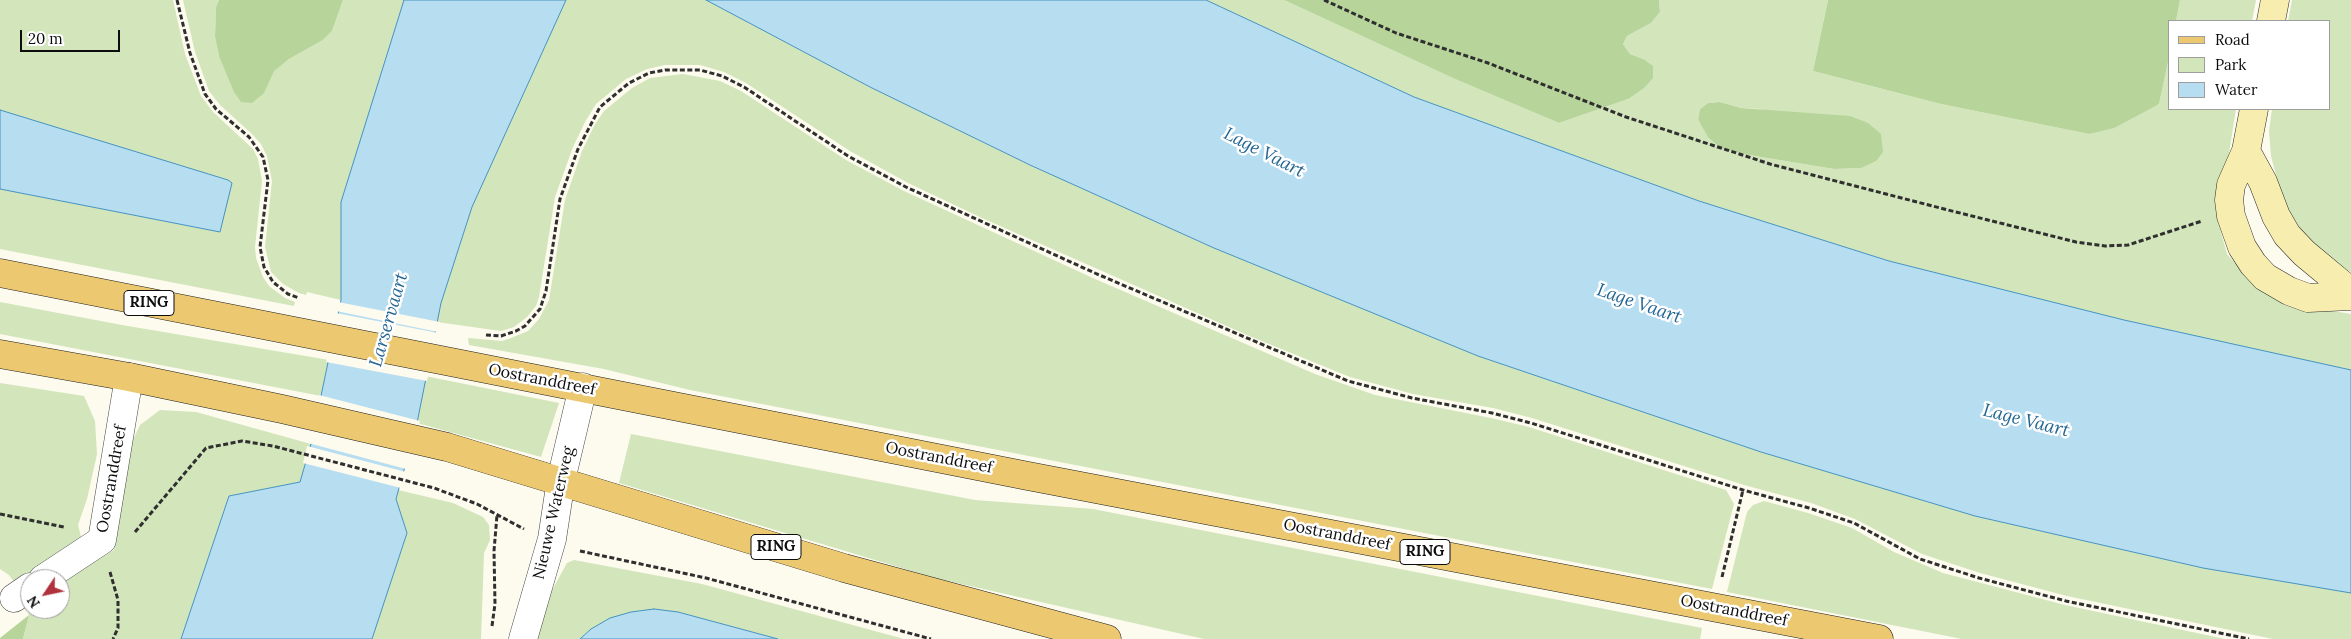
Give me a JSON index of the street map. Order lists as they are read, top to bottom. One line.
{"streets":{"main road":["RING","Oostranddreef"],"street":["Nieuwe Waterweg"]},"crossings":[["RING","Oostranddreef"],["RING","Nieuwe Waterweg"],["Oostranddreef","Nieuwe Waterweg"]],"water":["Lage Vaart","Larservaart"],"legend":["Road","Park","Water"],"scale_bar":"20 m","north":"bottom left"}
